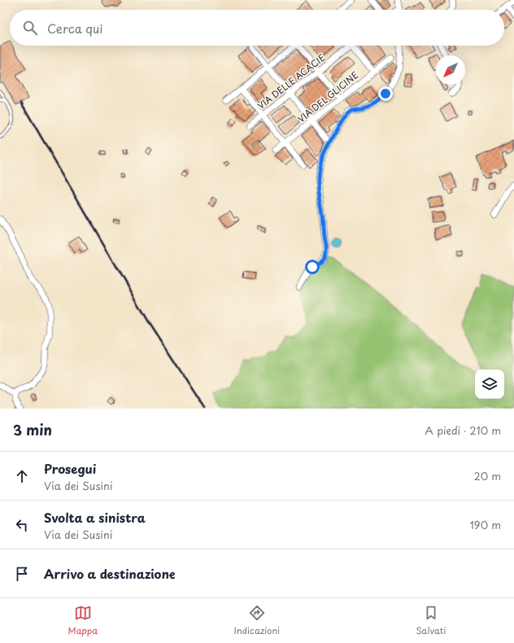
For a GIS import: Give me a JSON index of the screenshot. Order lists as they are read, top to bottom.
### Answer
{
  "streets": {
    "street": ["VIA DELLE ACACIE", "VIA DEL GLICINE"]
  },
  "north": "bottom left",
  "page": {
    "search": "Cerca qui",
    "heading": ["3 min", "A piedi · 210 m"],
    "list": [
      ["Prosegui", "Via dei Susini", "20 m"],
      ["Svolta a sinistra", "Via dei Susini", "190 m"],
      "Arrivo a destinazione"
    ],
    "nav": ["Mappa", "Indicazioni", "Salvati"]
  }
}
